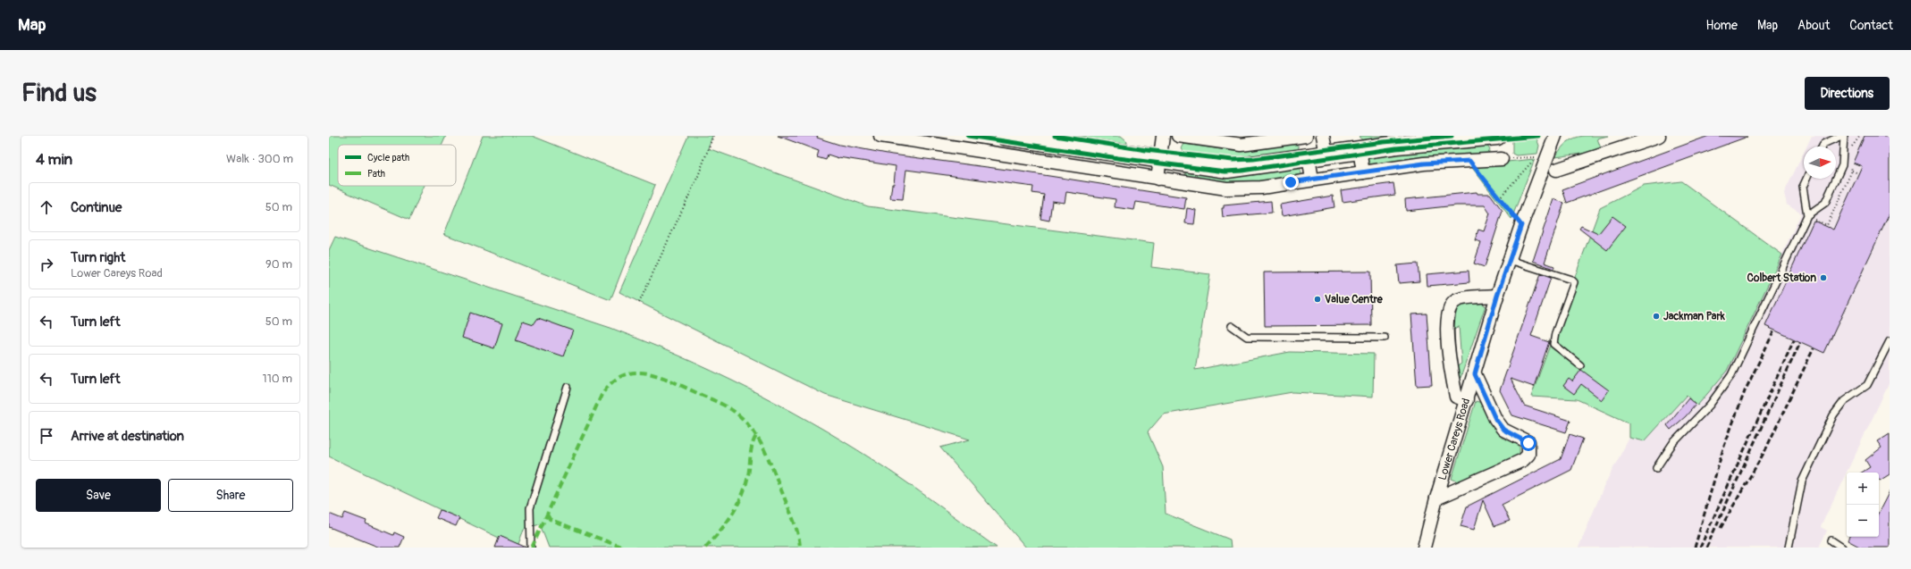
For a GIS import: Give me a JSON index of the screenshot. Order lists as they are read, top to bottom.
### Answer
{
  "streets": {
    "street": ["Lower Careys Road"]
  },
  "places": ["Colbert Station", "Value Centre", "Jackman Park"],
  "legend": ["Cycle path", "Path"],
  "north": "right",
  "page": {
    "header": "Map",
    "nav": [
      "Home",
      "Map",
      "About",
      "Contact"
    ],
    "buttons": [
      "Directions",
      ["Save", "Share"]
    ],
    "title": "Find us",
    "heading": ["4 min", "Walk · 300 m"],
    "list": [
      ["Continue", "50 m"],
      ["Turn right", "Lower Careys Road", "90 m"],
      ["Turn left", "50 m"],
      ["Turn left", "110 m"],
      "Arrive at destination"
    ],
    "map_buttons": ["+", "−"]
  }
}
